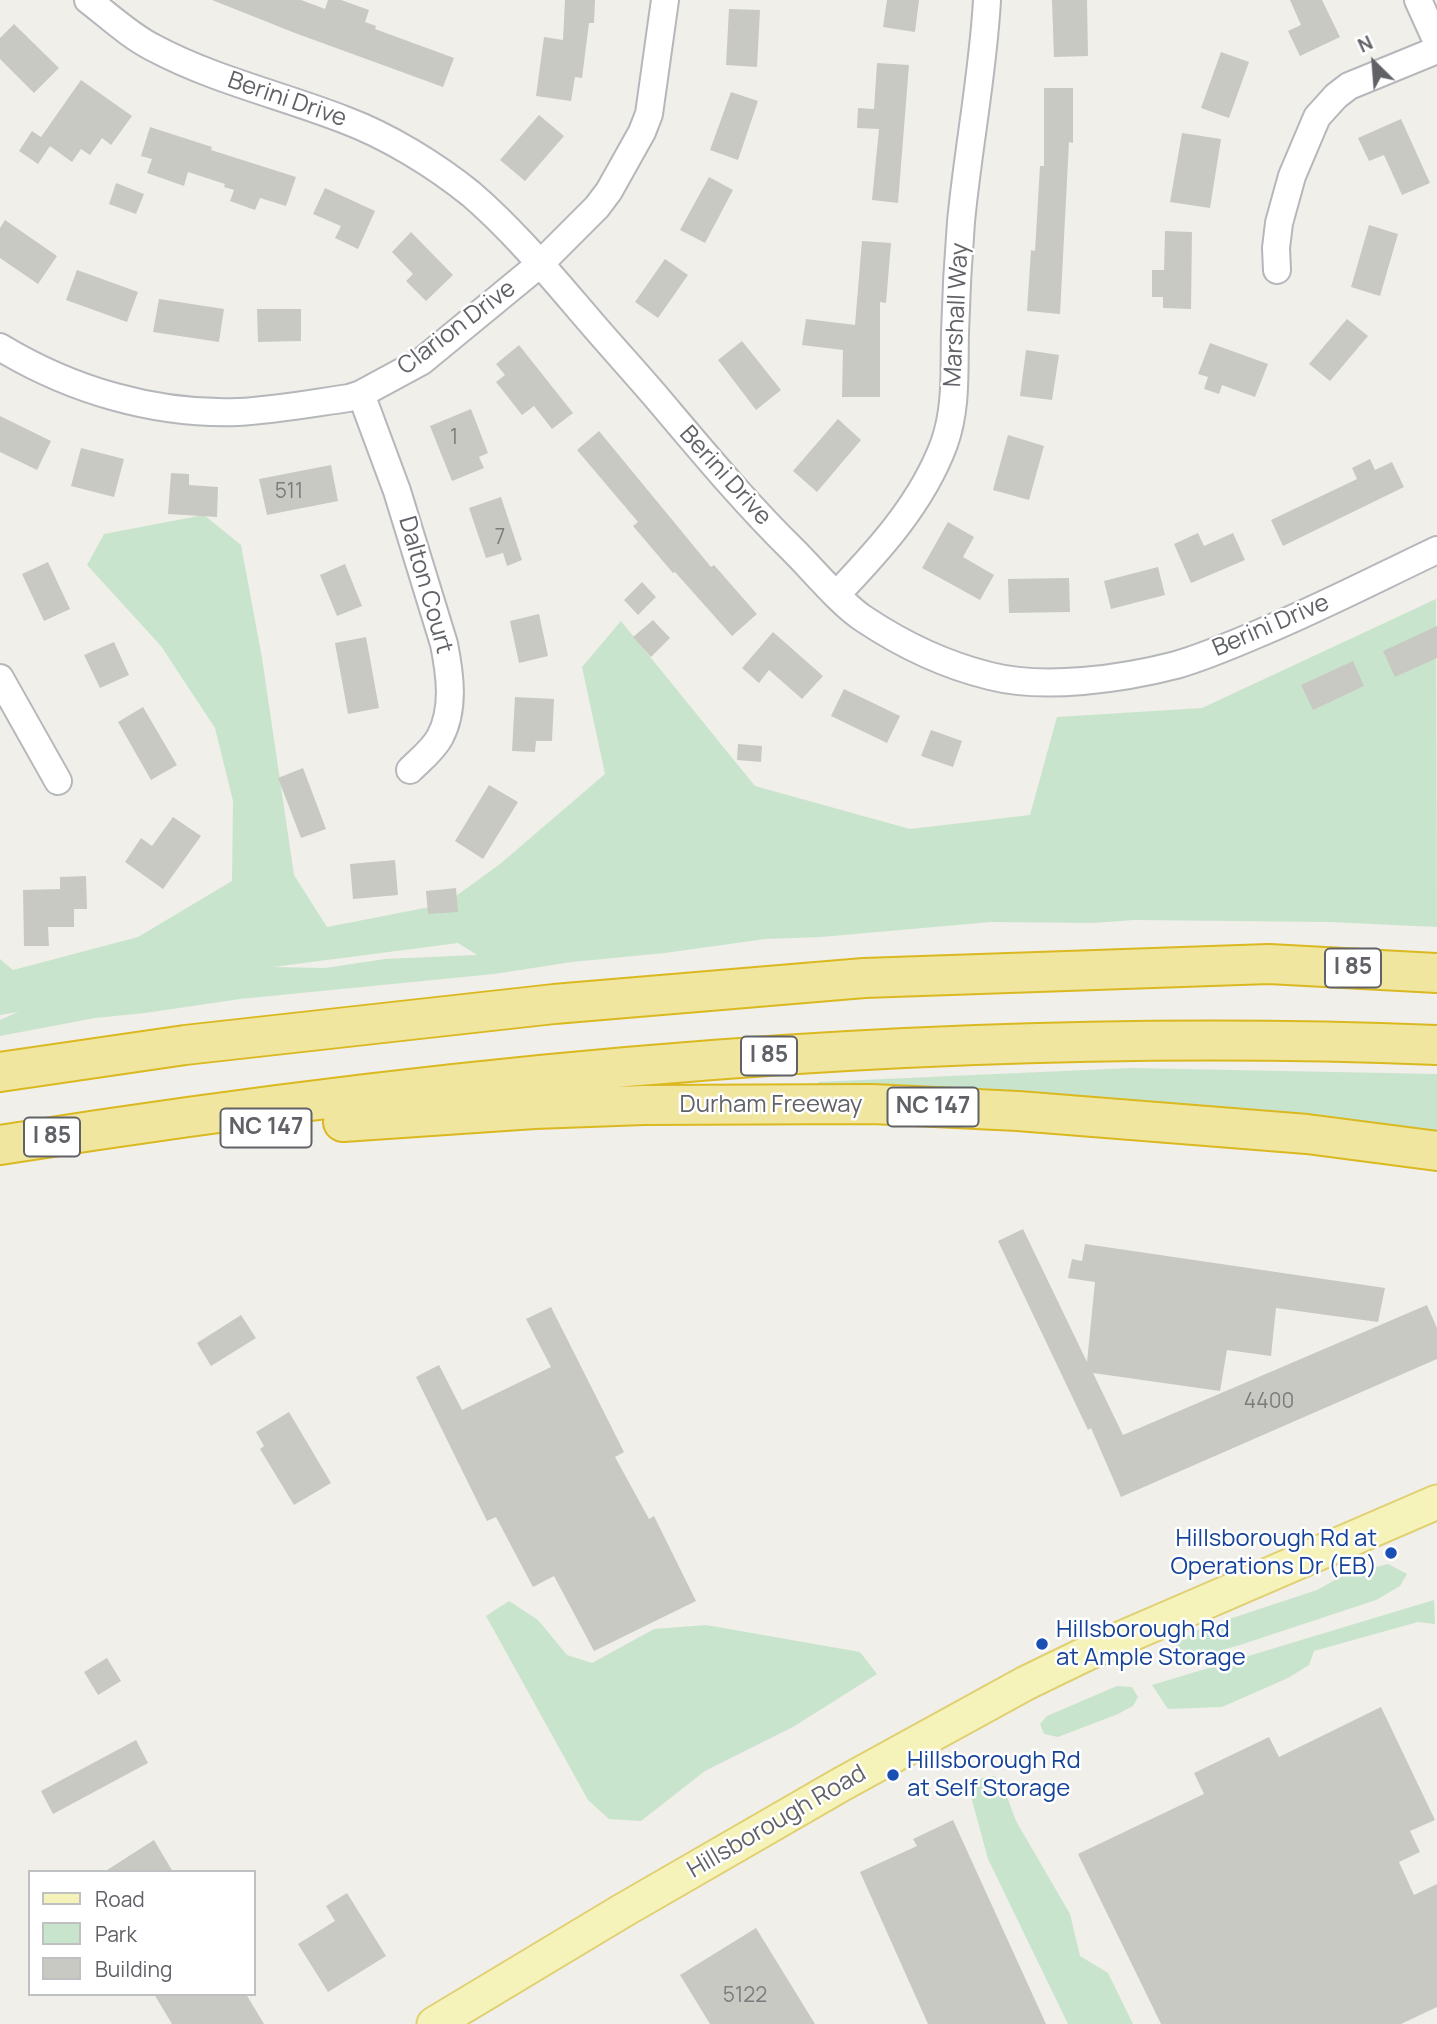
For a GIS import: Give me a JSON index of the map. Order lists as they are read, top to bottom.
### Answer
{
  "streets": {
    "highway": ["I 85", "Durham Freeway", "NC 147"],
    "main road": ["Hillsborough Road"],
    "street": [
      "Berini Drive",
      "Marshall Way",
      "Clarion Drive",
      "Dalton Court"
    ]
  },
  "crossings": [
    ["Berini Drive", "Marshall Way"],
    ["Berini Drive", "Clarion Drive"],
    ["Clarion Drive", "Dalton Court"],
    ["I 85", "Durham Freeway"]
  ],
  "places": ["Hillsborough Rd at Operations Dr (EB)", "Hillsborough Rd at Ample Storage", "Hillsborough Rd at Self Storage"],
  "house_numbers": [
    "1",
    "511",
    "7",
    "4400",
    "5122"
  ],
  "legend": ["Road", "Park", "Building"],
  "north": "top left"
}
